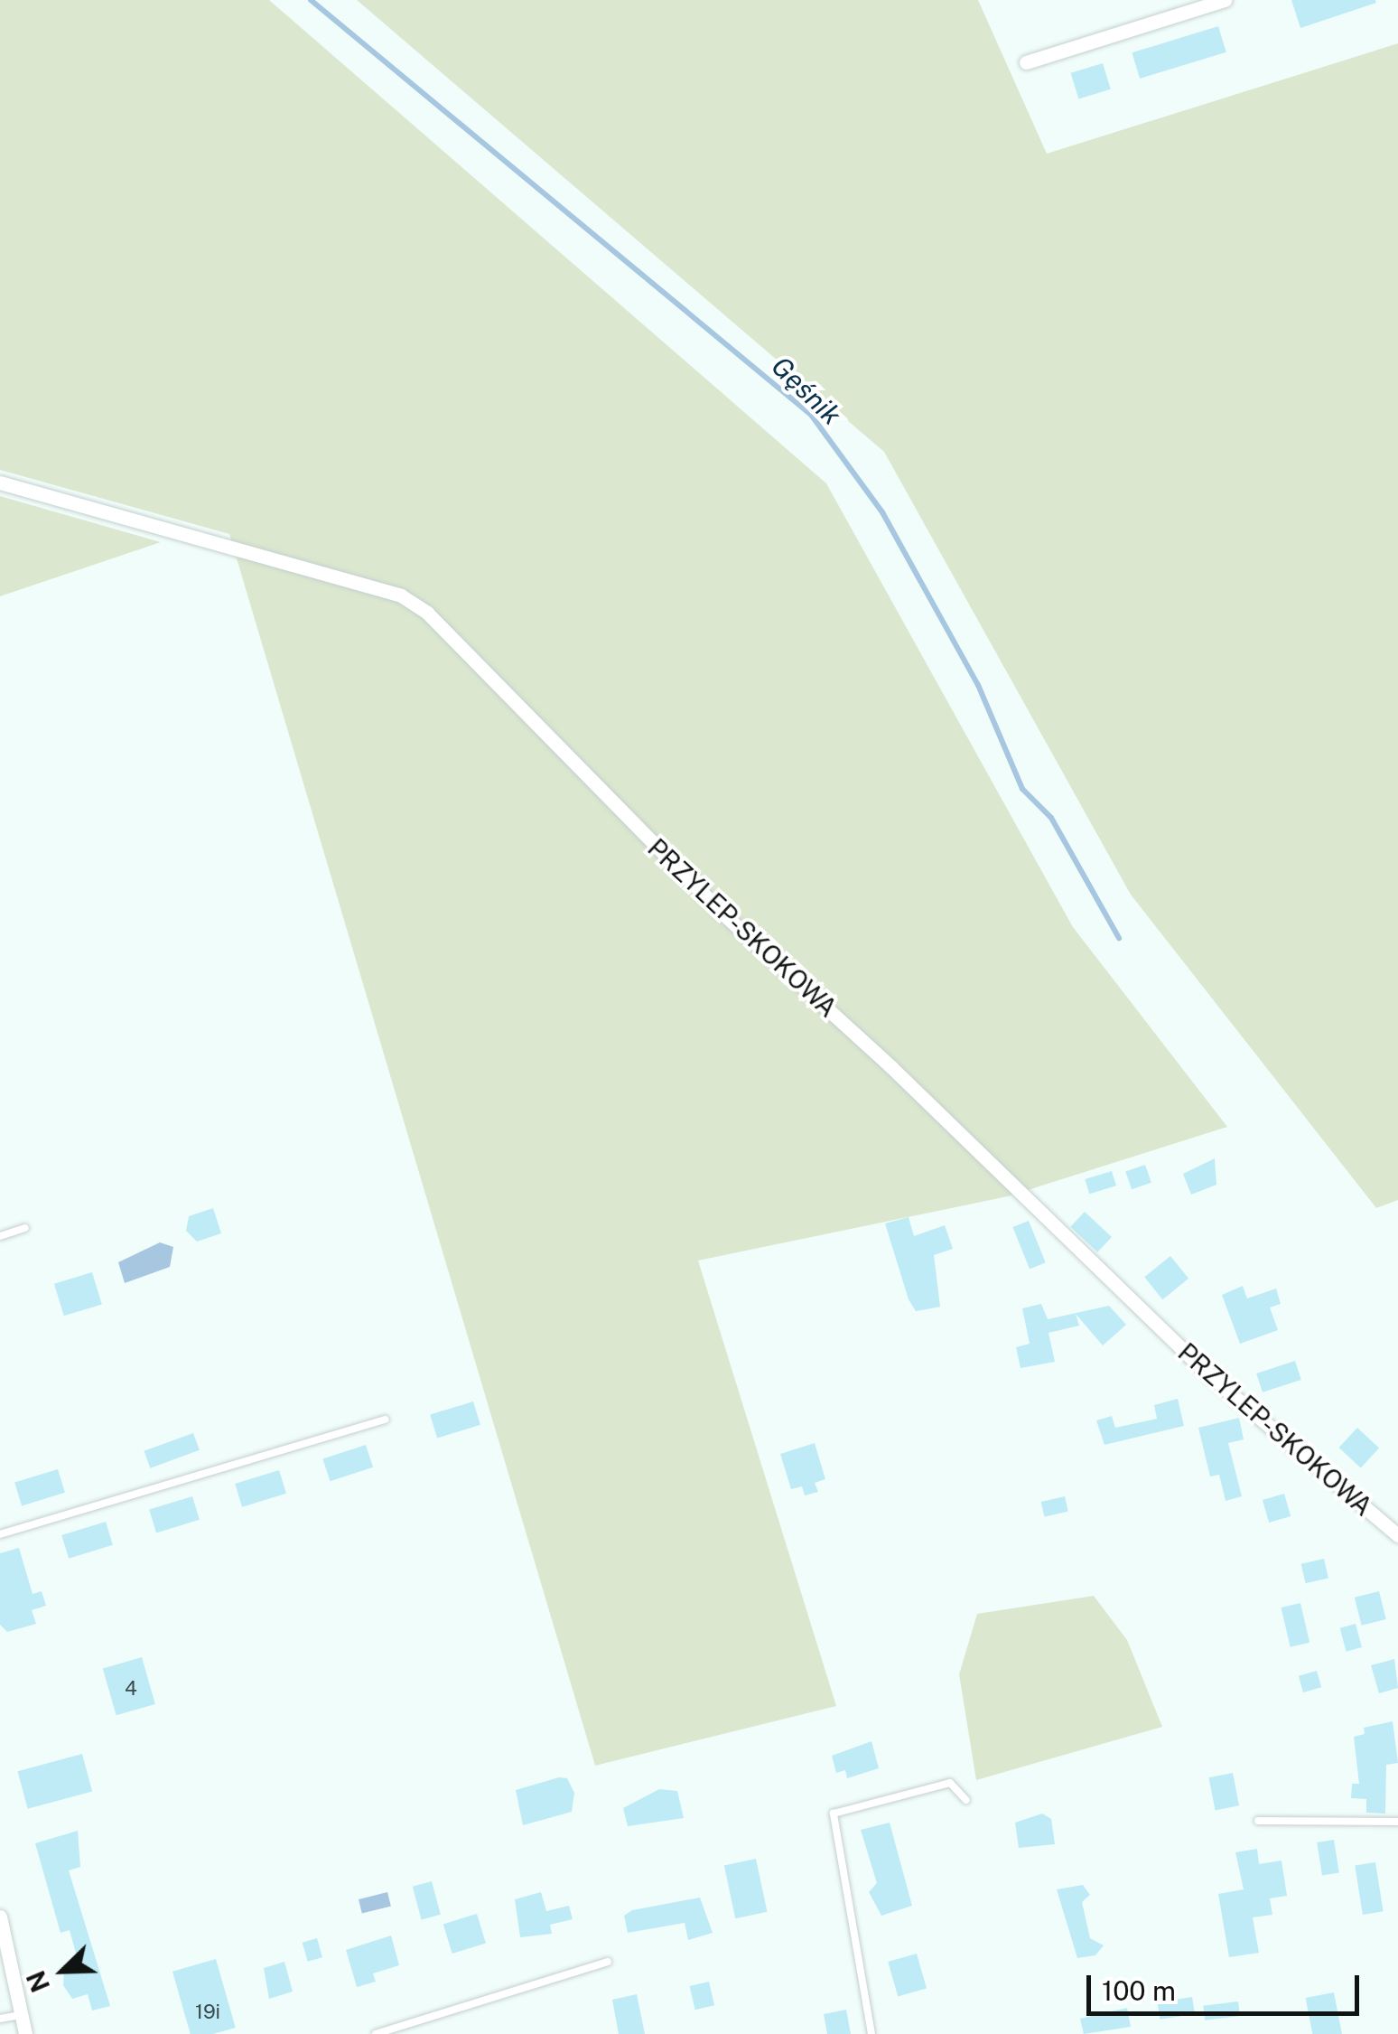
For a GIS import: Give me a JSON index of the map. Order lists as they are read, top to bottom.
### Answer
{
  "streets": {
    "street": ["PRZYLEP-SKOKOWA"]
  },
  "water": ["Gęśnik"],
  "house_numbers": ["4", "19i"],
  "scale_bar": "100 m",
  "north": "bottom left"
}
